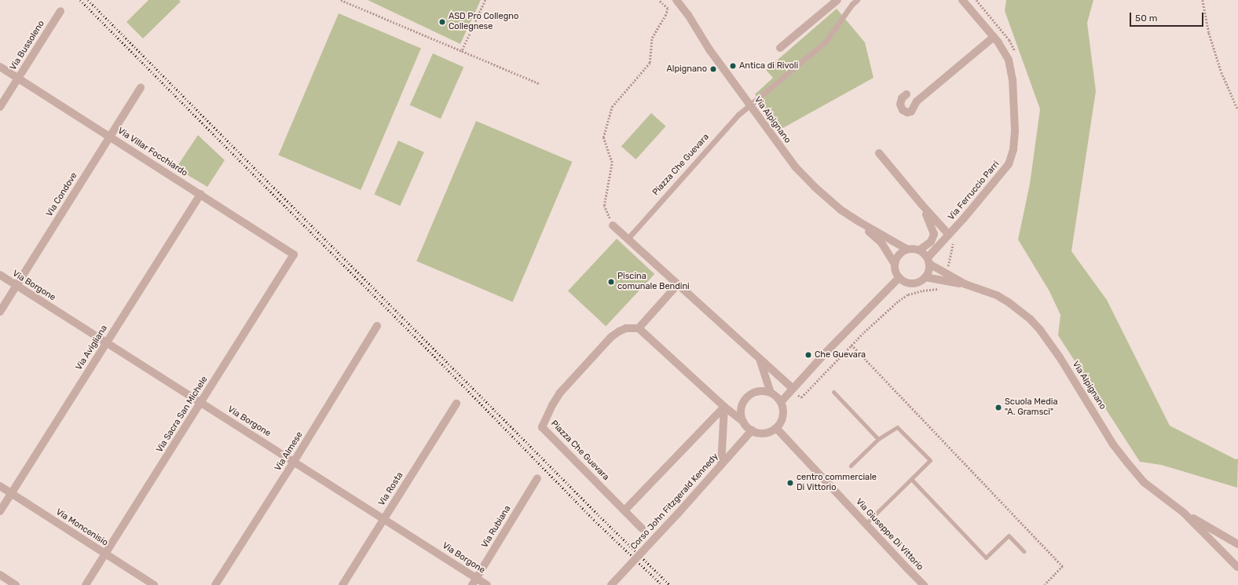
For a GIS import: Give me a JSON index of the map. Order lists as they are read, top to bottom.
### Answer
{
  "streets": {
    "street": [
      "Via Bussoleno",
      "Via Alpignano",
      "Via Villar Focchiardo",
      "Piazza Che Guevara",
      "Via Ferruccio Parri",
      "Via Condove",
      "Via Borgone",
      "Via Avigliana",
      "Via Sacra San Michele",
      "Via Almese",
      "Via Rosta",
      "Corso John Fitzgerald Kennedy",
      "Via Rubiana",
      "Via Moncenisio",
      "Via Giuseppe Di Vittorio"
    ]
  },
  "crossings": [
    ["Via Bussoleno", "Via Villar Focchiardo"],
    ["Via Alpignano", "Piazza Che Guevara"],
    ["Via Alpignano", "Via Ferruccio Parri"],
    ["Via Villar Focchiardo", "Via Condove"],
    ["Via Villar Focchiardo", "Via Avigliana"],
    ["Via Villar Focchiardo", "Via Sacra San Michele"],
    ["Via Condove", "Via Borgone"],
    ["Via Borgone", "Via Avigliana"],
    ["Via Borgone", "Via Sacra San Michele"],
    ["Via Borgone", "Via Almese"],
    ["Via Borgone", "Via Rosta"],
    ["Via Borgone", "Via Rubiana"],
    ["Via Avigliana", "Via Moncenisio"],
    ["Via Sacra San Michele", "Via Moncenisio"],
    ["Corso John Fitzgerald Kennedy", "Via Giuseppe Di Vittorio"]
  ],
  "places": [
    "ASD Pro Collegno Collegnese",
    "Antica di Rivoli",
    "Alpignano",
    "Piscina comunale Bendini",
    "Che Guevara",
    "Scuola Media \"A. Gramsci\"",
    "centro commerciale Di Vittorio"
  ],
  "scale_bar": "50 m"
}
